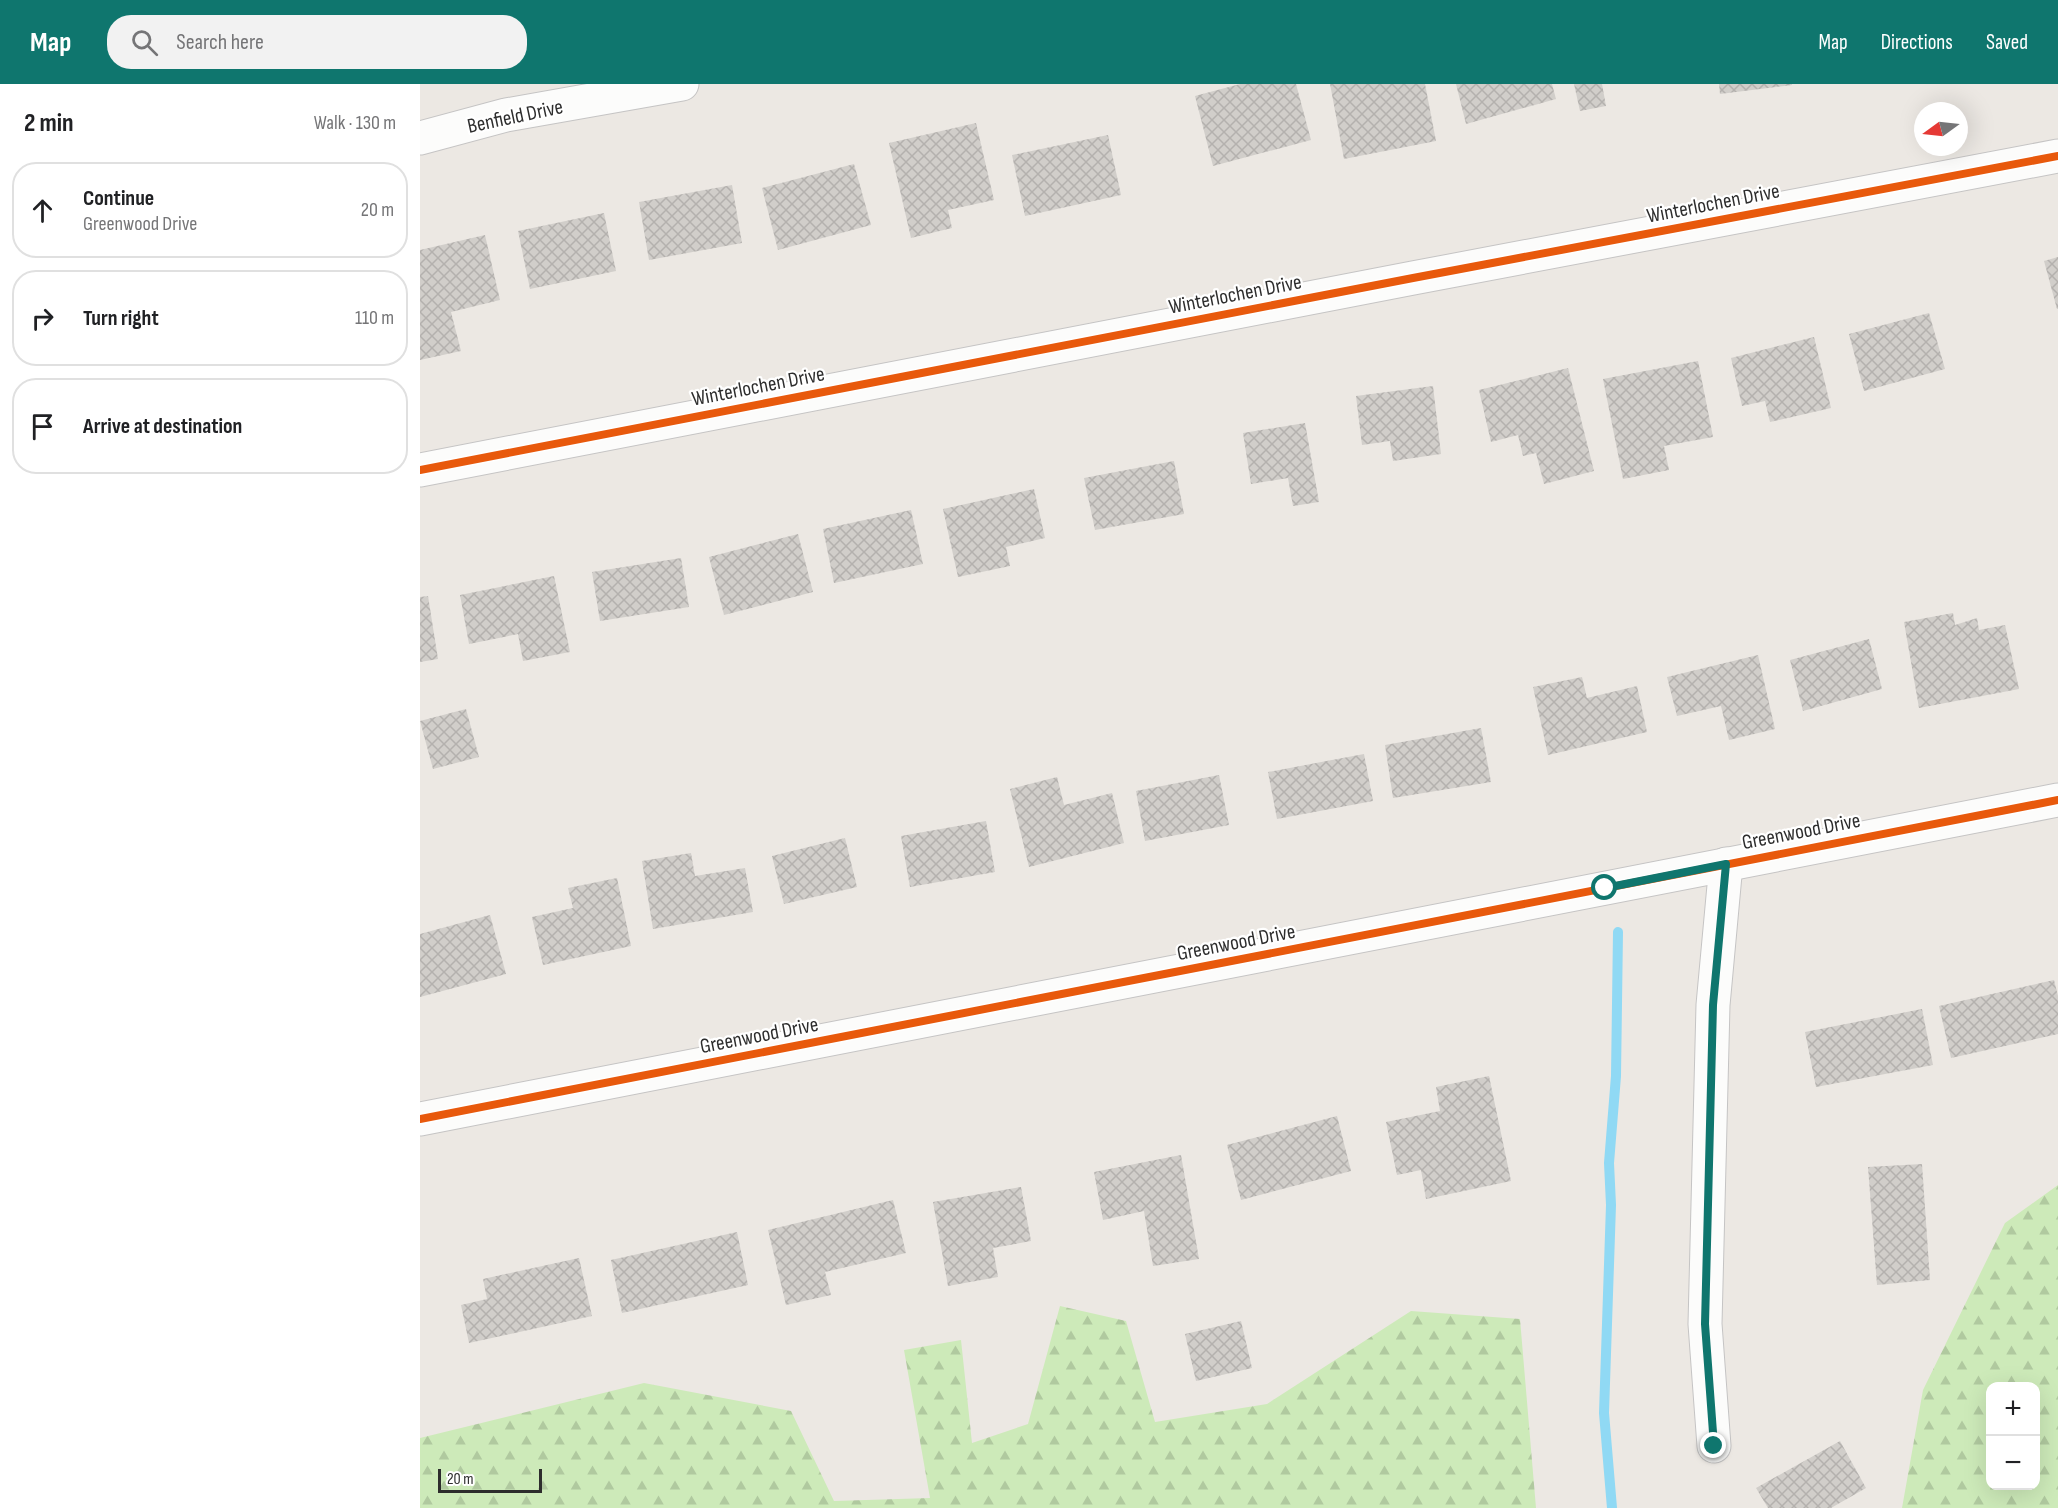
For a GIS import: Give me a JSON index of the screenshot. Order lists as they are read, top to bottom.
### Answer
{
  "streets": {
    "street": ["Benfield Drive", "Winterlochen Drive", "Greenwood Drive"]
  },
  "scale_bar": "20 m",
  "north": "left",
  "page": {
    "header": "Map",
    "search": "Search here",
    "nav": ["Map", "Directions", "Saved"],
    "heading": ["2 min", "Walk · 130 m"],
    "list": [
      ["Continue", "Greenwood Drive", "20 m"],
      ["Turn right", "110 m"],
      "Arrive at destination"
    ],
    "map_buttons": ["+", "−"],
    "scale": "20 m"
  }
}
